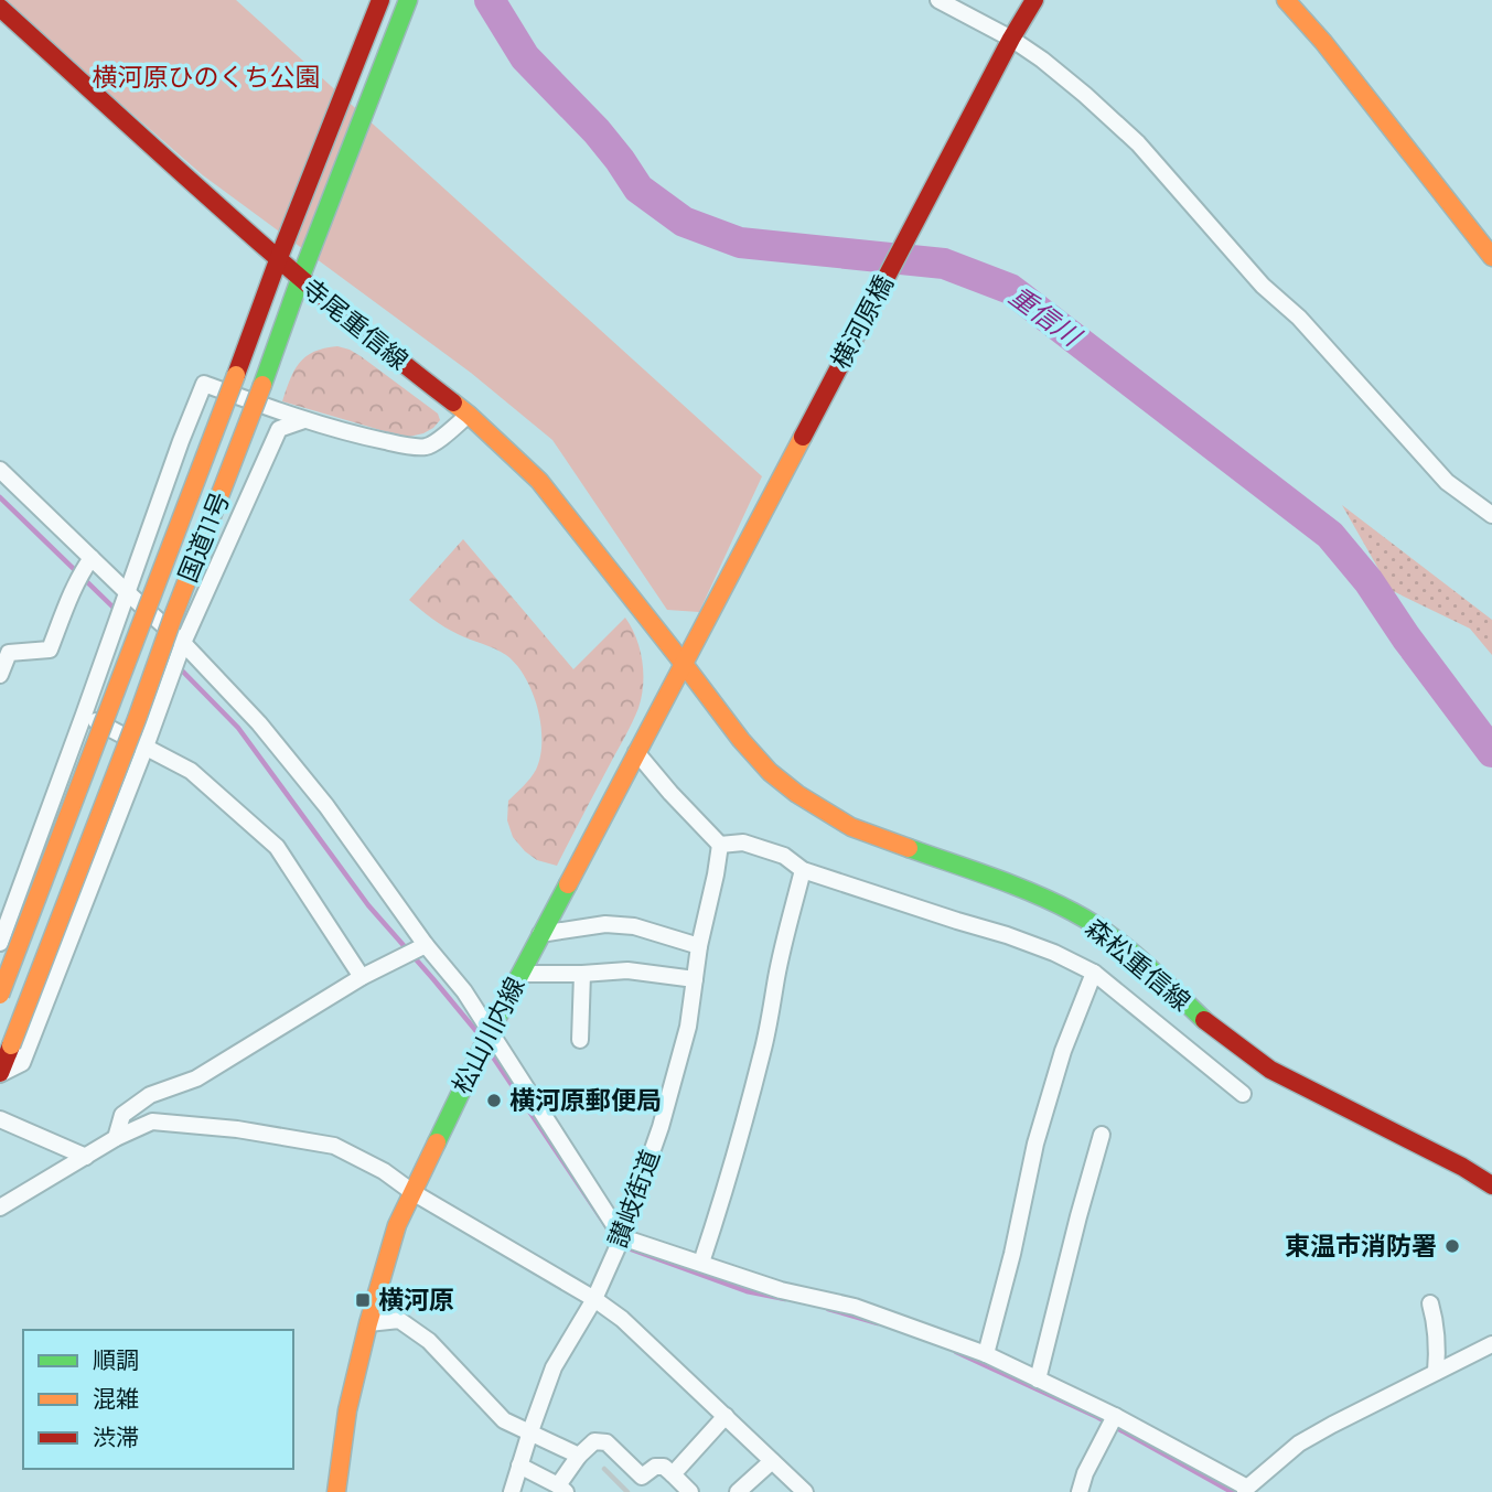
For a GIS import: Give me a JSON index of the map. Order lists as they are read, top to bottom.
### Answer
{
  "streets": {
    "main road": [
      "横河原橋",
      "寺尾重信線",
      "国道11号",
      "森松重信線",
      "松山川内線"
    ],
    "street": ["讃岐街道"]
  },
  "crossings": [
    ["横河原橋", "松山川内線"],
    ["寺尾重信線", "国道11号"],
    ["寺尾重信線", "森松重信線"],
    ["寺尾重信線", "松山川内線"],
    ["森松重信線", "松山川内線"]
  ],
  "water": ["重信川"],
  "parks": ["横河原ひのくち公園"],
  "places": {
    "other": ["横河原郵便局", "東温市消防署"],
    "transit": ["横河原"]
  },
  "legend": ["順調", "混雑", "渋滞"]
}
